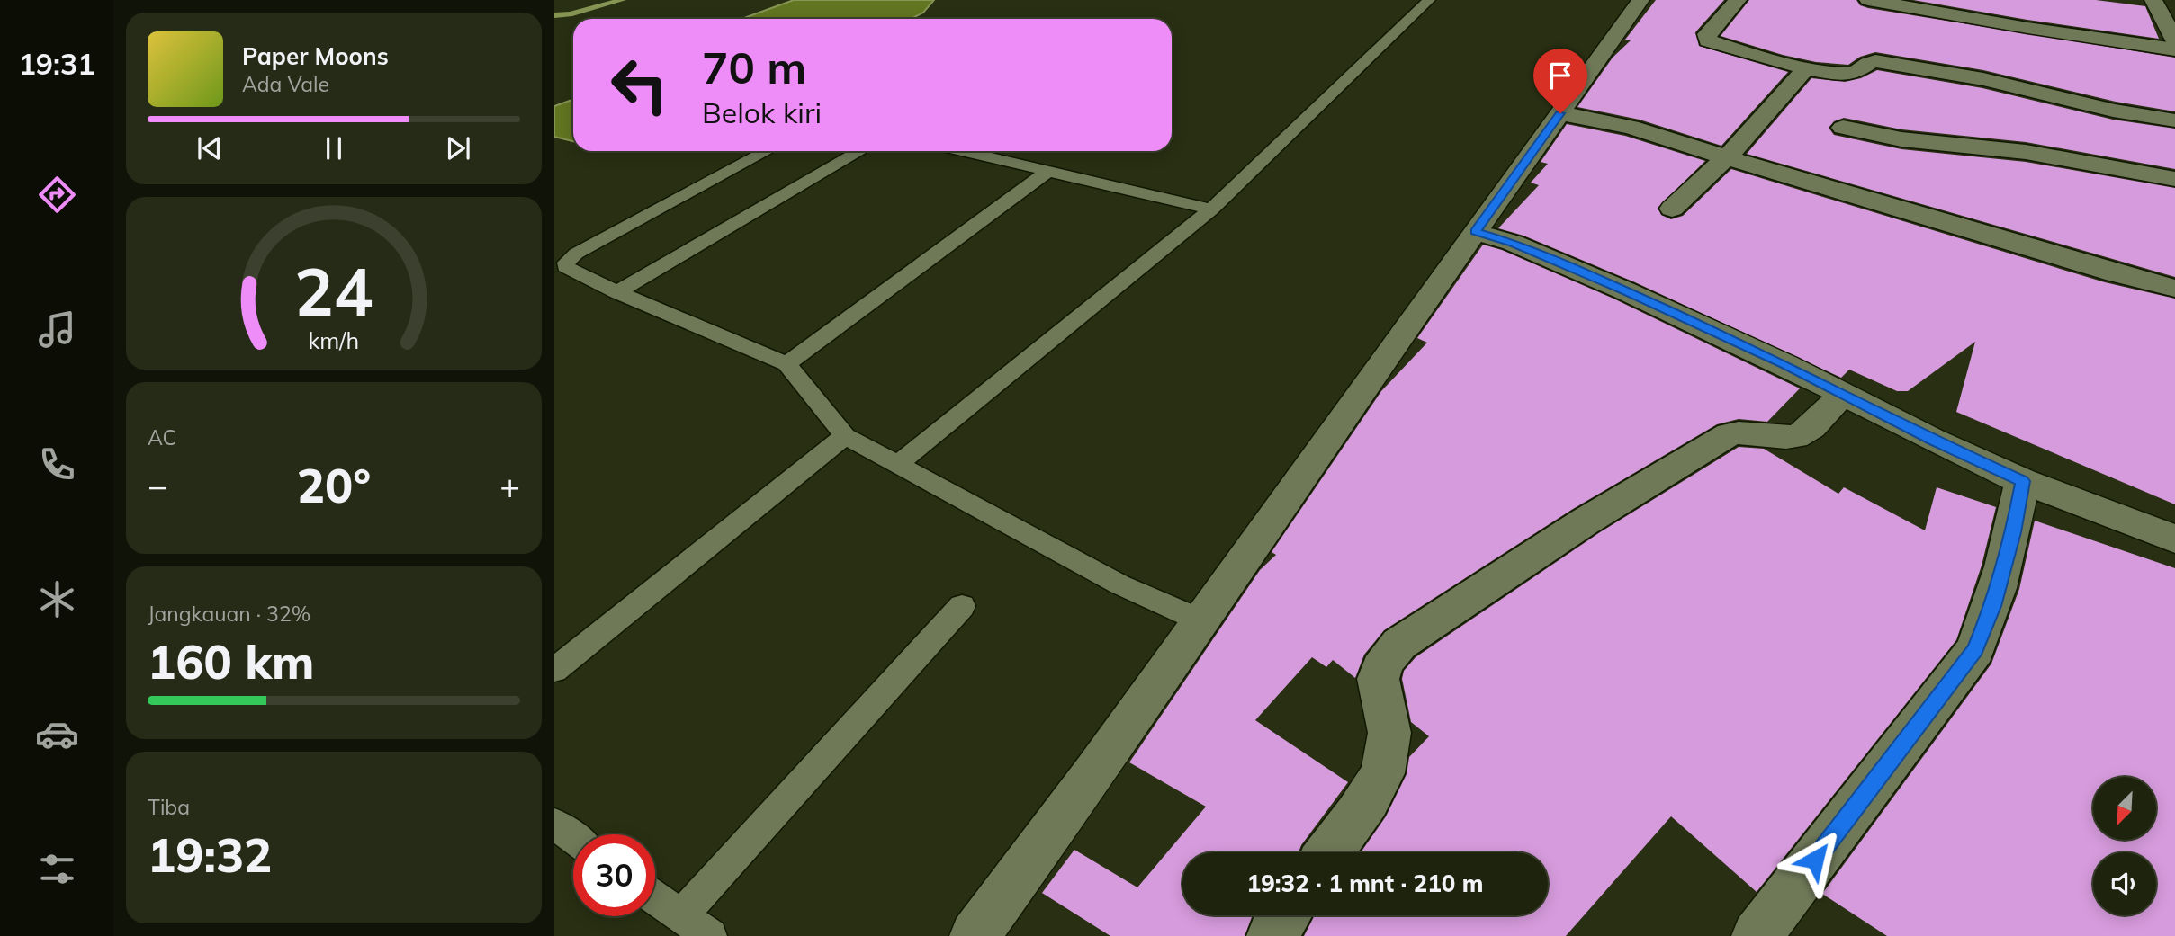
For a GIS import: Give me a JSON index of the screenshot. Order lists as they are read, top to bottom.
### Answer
{
  "north": "bottom left",
  "page": {
    "tabs": "19:31",
    "turn": ["70 m", "Belok kiri"],
    "song": ["Paper Moons", "Ada Vale"],
    "tile": [
      "AC",
      ["Jangkauan · 32%", "160 km"],
      ["Tiba", "19:32"]
    ],
    "heat": ["−", "20°", "+"],
    "limit": "30",
    "trip": "19:32 · 1 mnt · 210 m",
    "gauge": ["24", "km/h"]
  }
}
